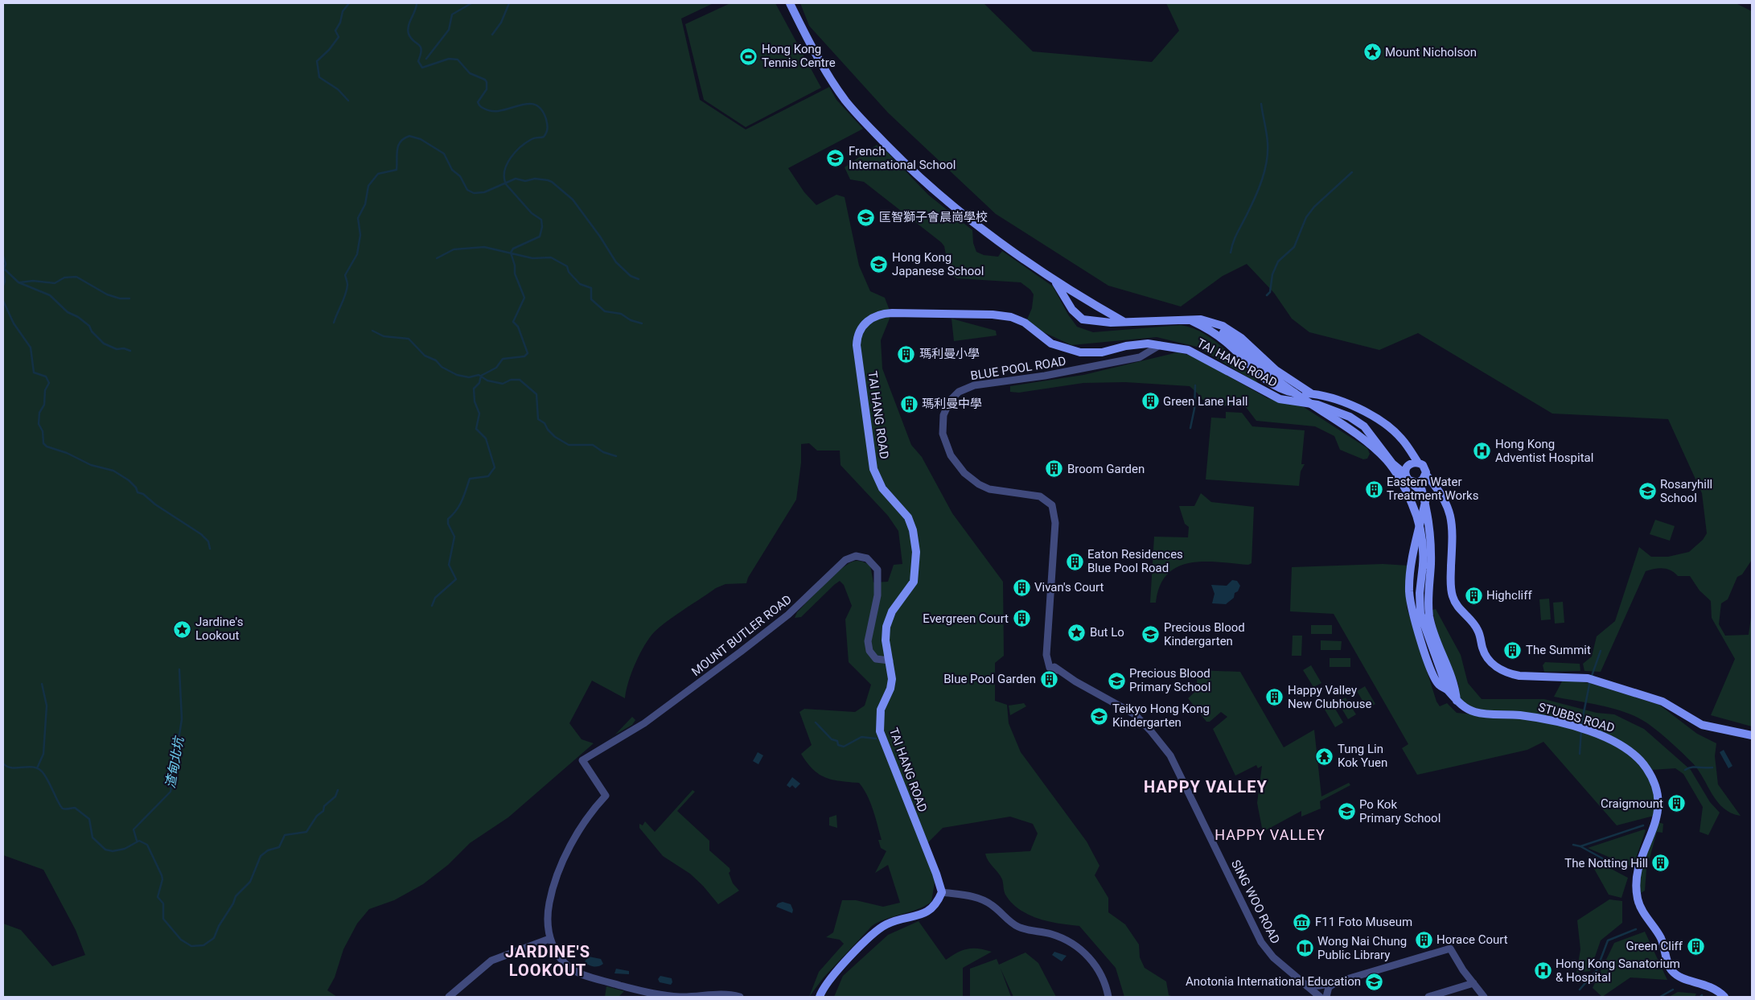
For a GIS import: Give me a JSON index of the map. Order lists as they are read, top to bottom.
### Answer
{
  "streets": {
    "main road": ["TAI HANG ROAD", "STUBBS ROAD"],
    "street": ["BLUE POOL ROAD", "MOUNT BUTLER ROAD", "SING WOO ROAD"]
  },
  "crossings": [
    ["TAI HANG ROAD", "BLUE POOL ROAD"],
    ["TAI HANG ROAD", "MOUNT BUTLER ROAD"],
    ["BLUE POOL ROAD", "SING WOO ROAD"]
  ],
  "districts": ["HAPPY VALLEY", "HAPPY VALLEY", "JARDINE'S LOOKOUT"],
  "water": ["渣甸北坑"],
  "places": {
    "place": ["Mount Nicholson", "Jardine's Lookout", "But Lo"],
    "sports": ["Hong Kong Tennis Centre"],
    "school or university": [
      "French International School",
      "匡智獅子會晨崗學校",
      "Hong Kong Japanese School",
      "Rosaryhill School",
      "Precious Blood Kindergarten",
      "Precious Blood Primary School",
      "Teikyo Hong Kong Kindergarten",
      "Po Kok Primary School",
      "Anotonia International Education"
    ],
    "building": [
      "瑪利曼小學",
      "Green Lane Hall",
      "瑪利曼中學",
      "Broom Garden",
      "Eastern Water Treatment Works",
      "Eaton Residences Blue Pool Road",
      "Vivan's Court",
      "Highcliff",
      "Evergreen Court",
      "The Summit",
      "Blue Pool Garden",
      "Happy Valley New Clubhouse",
      "Craigmount",
      "The Notting Hill",
      "Horace Court",
      "Green Cliff"
    ],
    "hospital": ["Hong Kong Adventist Hospital", "Hong Kong Sanatorium & Hospital"],
    "temple": ["Tung Lin Kok Yuen"],
    "museum": ["F11 Foto Museum"],
    "library": ["Wong Nai Chung Public Library"]
  }
}
